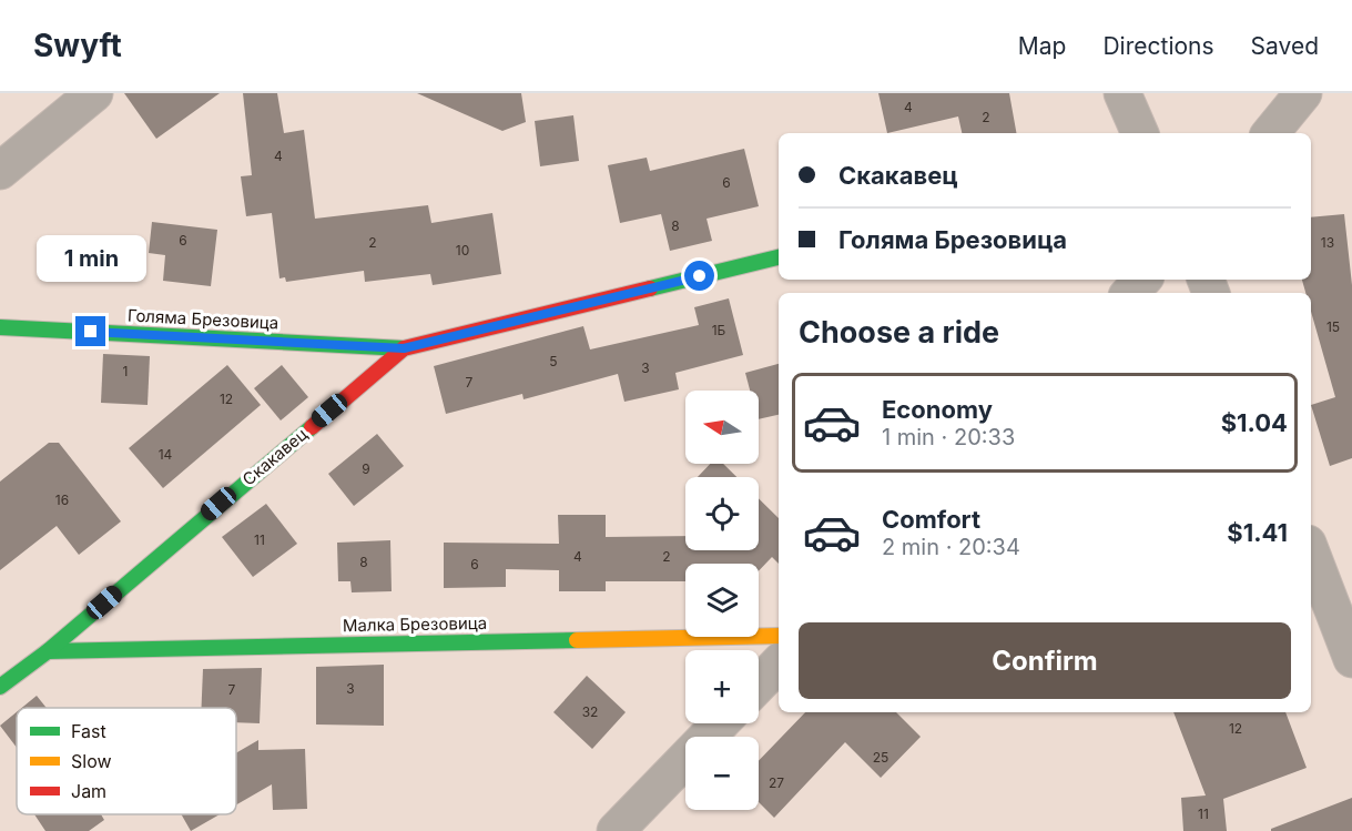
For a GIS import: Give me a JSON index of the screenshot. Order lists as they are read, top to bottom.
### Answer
{
  "streets": {
    "street": ["Голяма Брезовица", "Скакавец", "Малка Брезовица"]
  },
  "crossings": [
    ["Голяма Брезовица", "Скакавец"],
    ["Скакавец", "Малка Брезовица"]
  ],
  "house_numbers": [
    "4",
    "2",
    "4",
    "6",
    "8",
    "6",
    "2",
    "13",
    "10",
    "15",
    "1Б",
    "5",
    "3",
    "1",
    "7",
    "12",
    "14",
    "9",
    "16",
    "11",
    "4",
    "2",
    "8",
    "6",
    "3",
    "7",
    "32",
    "12",
    "25",
    "27",
    "11"
  ],
  "legend": ["Fast", "Slow", "Jam"],
  "north": "left",
  "page": {
    "header": "Swyft",
    "nav": ["Map", "Directions", "Saved"],
    "banner": ["Скакавец", "Голяма Брезовица"],
    "bubble": "1 min",
    "heading": "Choose a ride",
    "list": [
      {
        "name": "Economy",
        "note": "1 min · 20:33",
        "value": "$1.04"
      },
      {
        "name": "Comfort",
        "note": "2 min · 20:34",
        "value": "$1.41"
      }
    ],
    "map_buttons": ["+", "−"],
    "buttons": "Confirm"
  }
}
